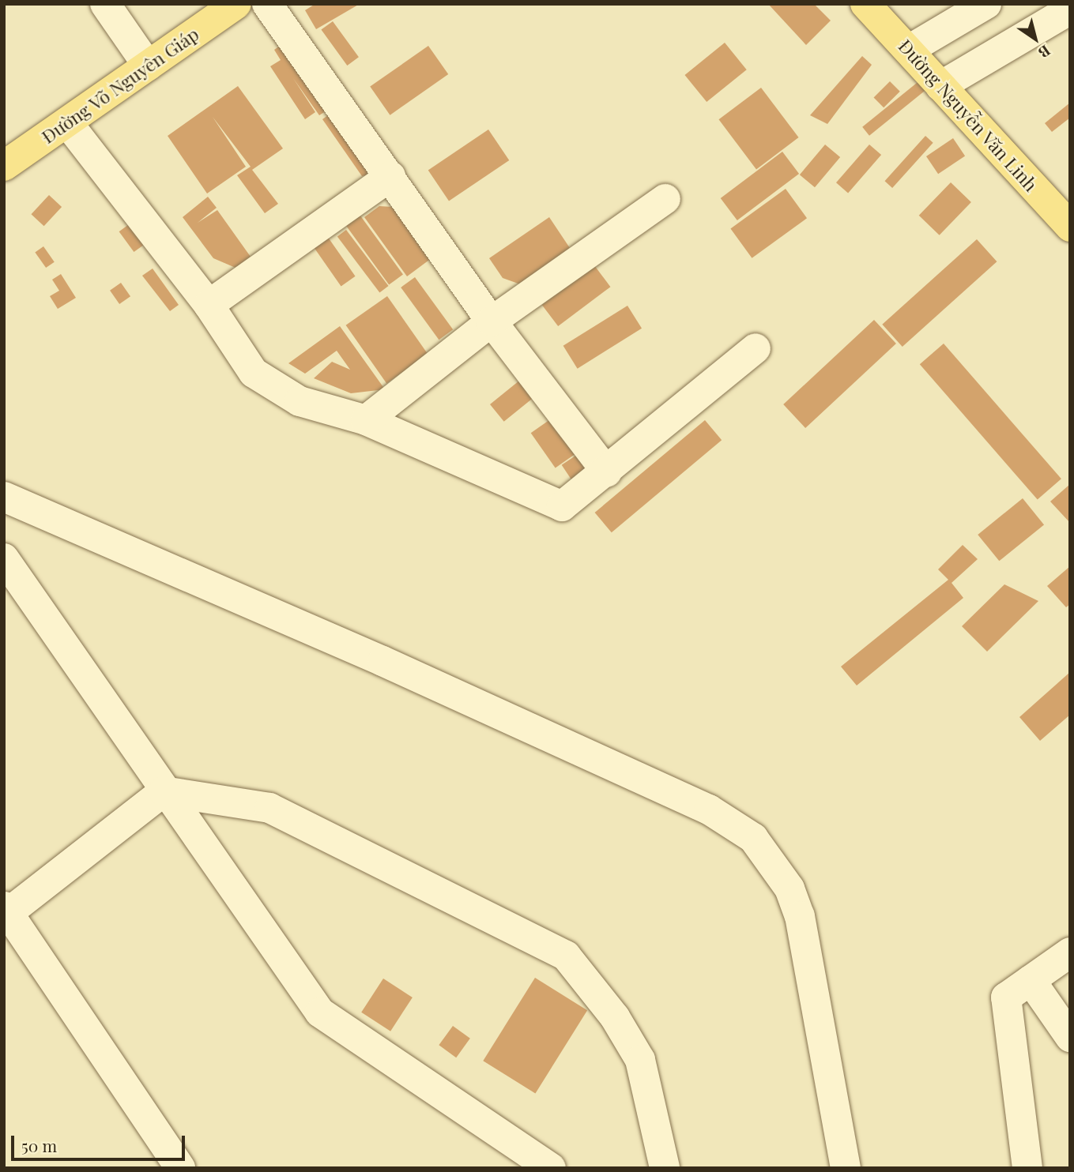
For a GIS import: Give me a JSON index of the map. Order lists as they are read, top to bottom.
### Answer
{
  "streets": {
    "main road": ["Đường Võ Nguyên Giáp", "Đường Nguyễn Văn Linh"]
  },
  "scale_bar": "50 m",
  "north": "bottom right"
}
